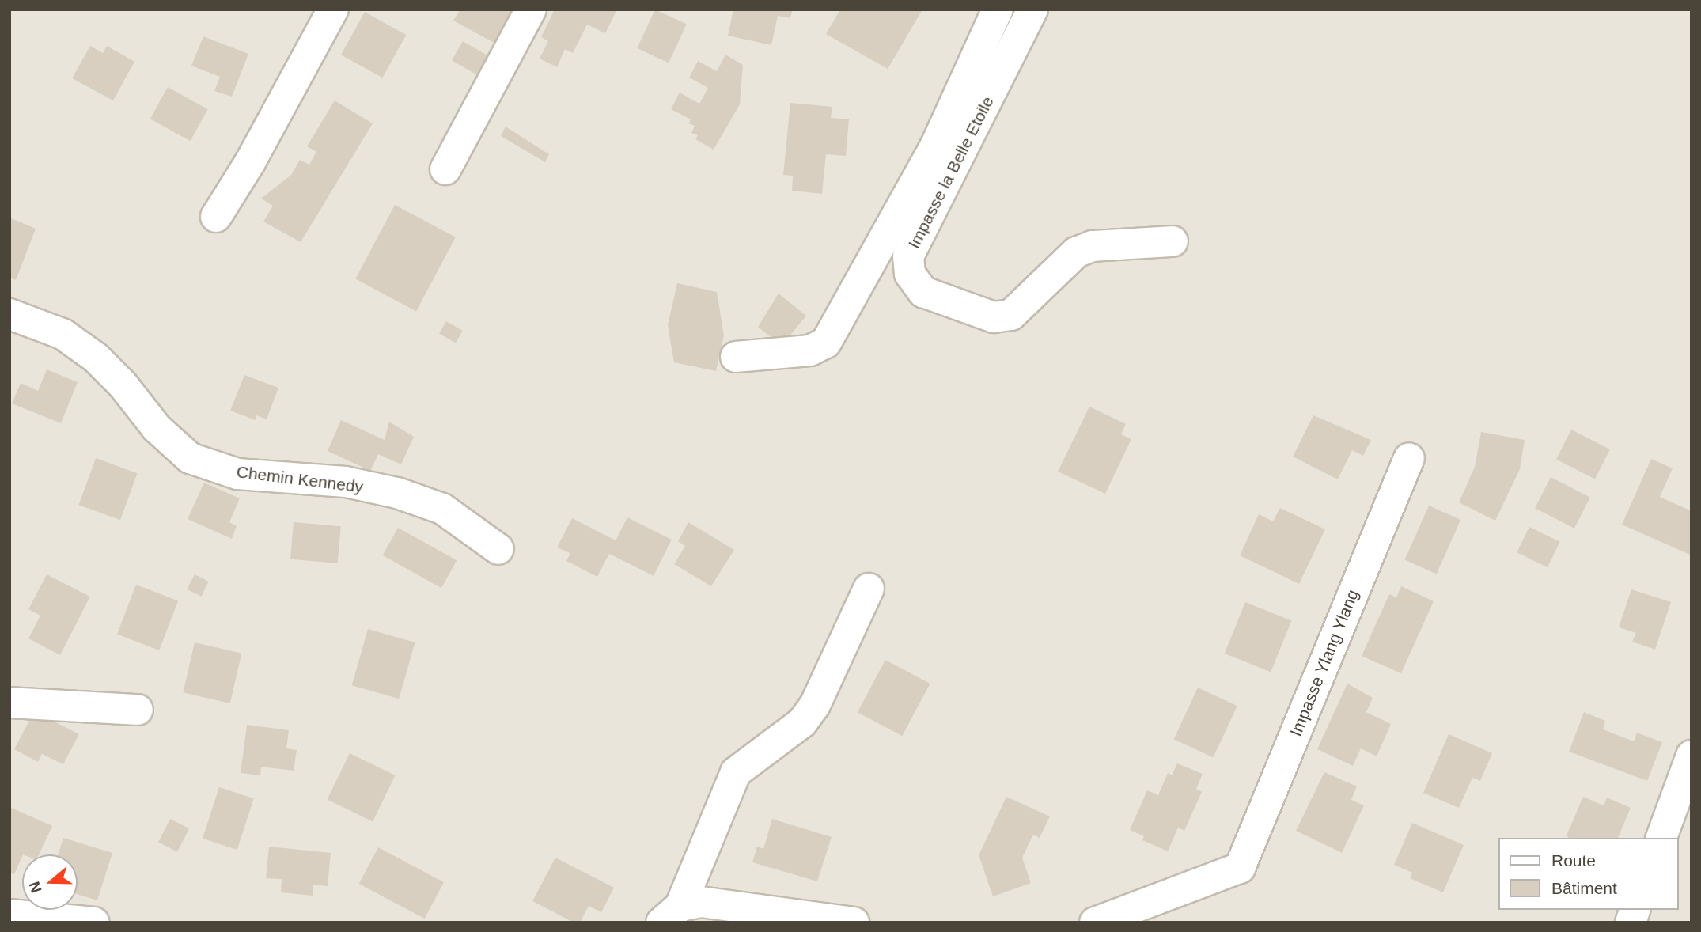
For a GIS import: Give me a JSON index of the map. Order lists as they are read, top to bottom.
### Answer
{
  "streets": {
    "street": ["Impasse la Belle Etoile", "Chemin Kennedy", "Impasse Ylang Ylang"]
  },
  "legend": ["Route", "Bâtiment"],
  "north": "left"
}
